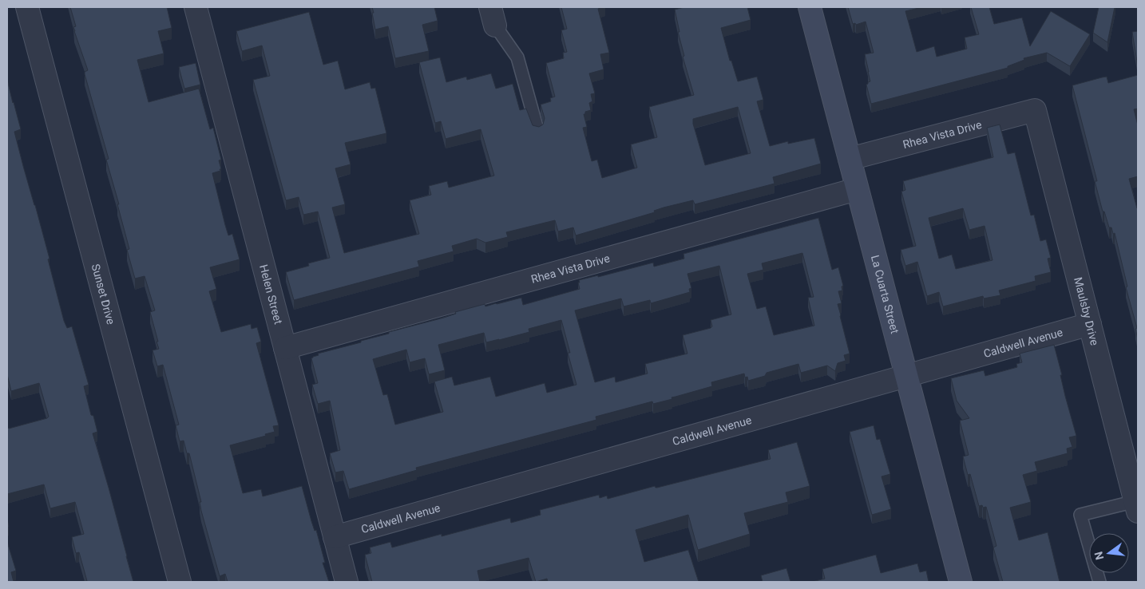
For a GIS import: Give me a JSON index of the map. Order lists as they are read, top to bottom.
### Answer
{
  "streets": {
    "street": [
      "Rhea Vista Drive",
      "Sunset Drive",
      "Helen Street",
      "La Cuarta Street",
      "Maulsby Drive",
      "Caldwell Avenue"
    ]
  },
  "crossings": [
    ["Rhea Vista Drive", "Helen Street"],
    ["Rhea Vista Drive", "La Cuarta Street"],
    ["Rhea Vista Drive", "Maulsby Drive"],
    ["Helen Street", "Caldwell Avenue"],
    ["La Cuarta Street", "Caldwell Avenue"],
    ["Maulsby Drive", "Caldwell Avenue"]
  ],
  "north": "left"
}
